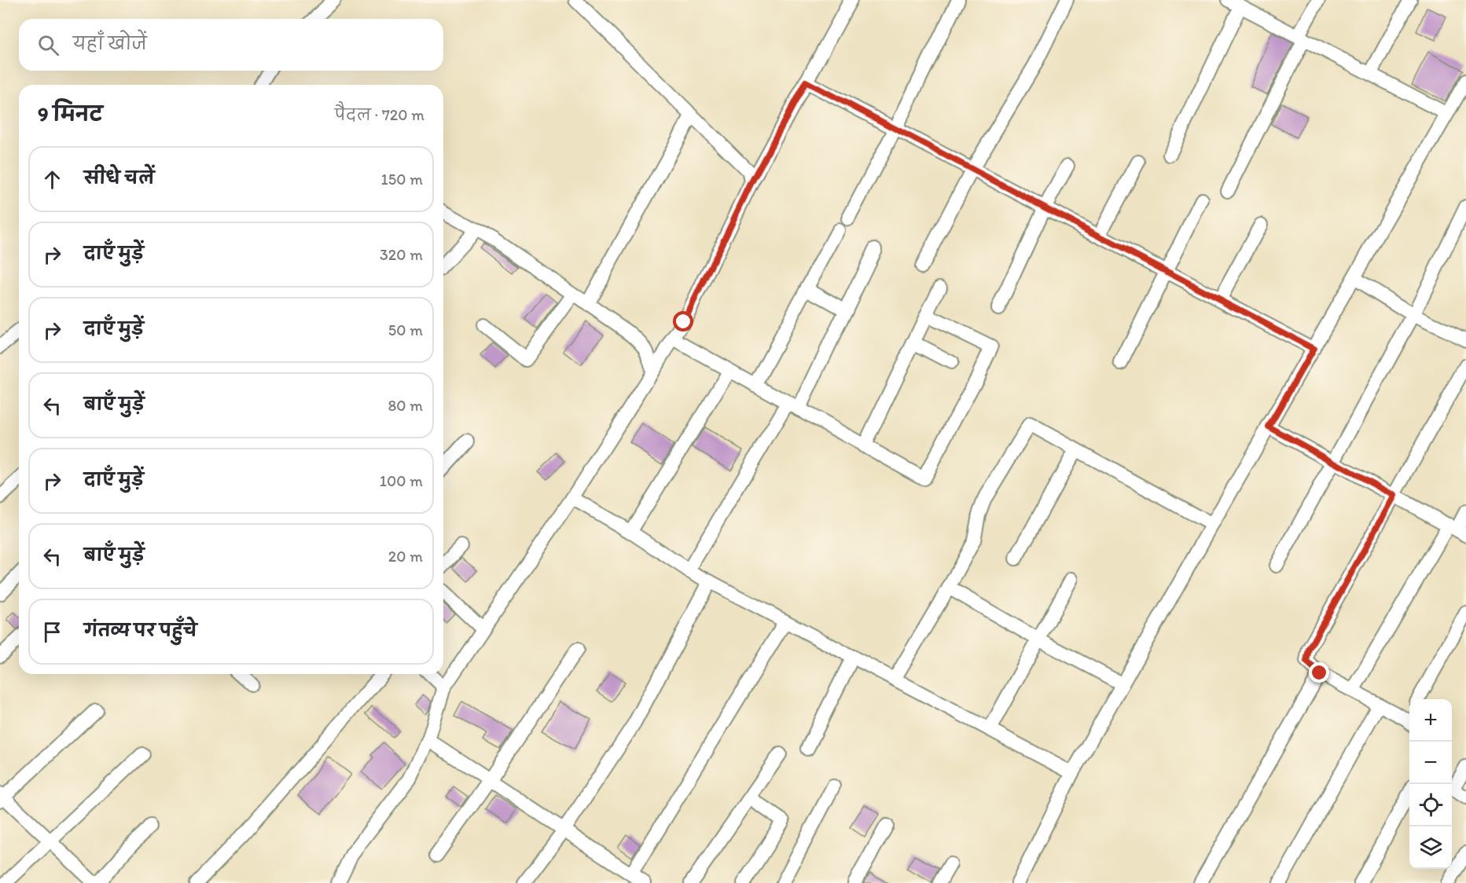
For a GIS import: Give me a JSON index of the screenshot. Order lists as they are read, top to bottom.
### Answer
{
  "page": {
    "search": "यहाँ खोजें",
    "heading": ["9 मिनट", "पैदल · 720 m"],
    "list": [
      ["सीधे चलें", "150 m"],
      ["दाएँ मुड़ें", "320 m"],
      ["दाएँ मुड़ें", "50 m"],
      ["बाएँ मुड़ें", "80 m"],
      ["दाएँ मुड़ें", "100 m"],
      ["बाएँ मुड़ें", "20 m"],
      "गंतव्य पर पहुँचे"
    ],
    "map_buttons": ["+", "−"]
  }
}
